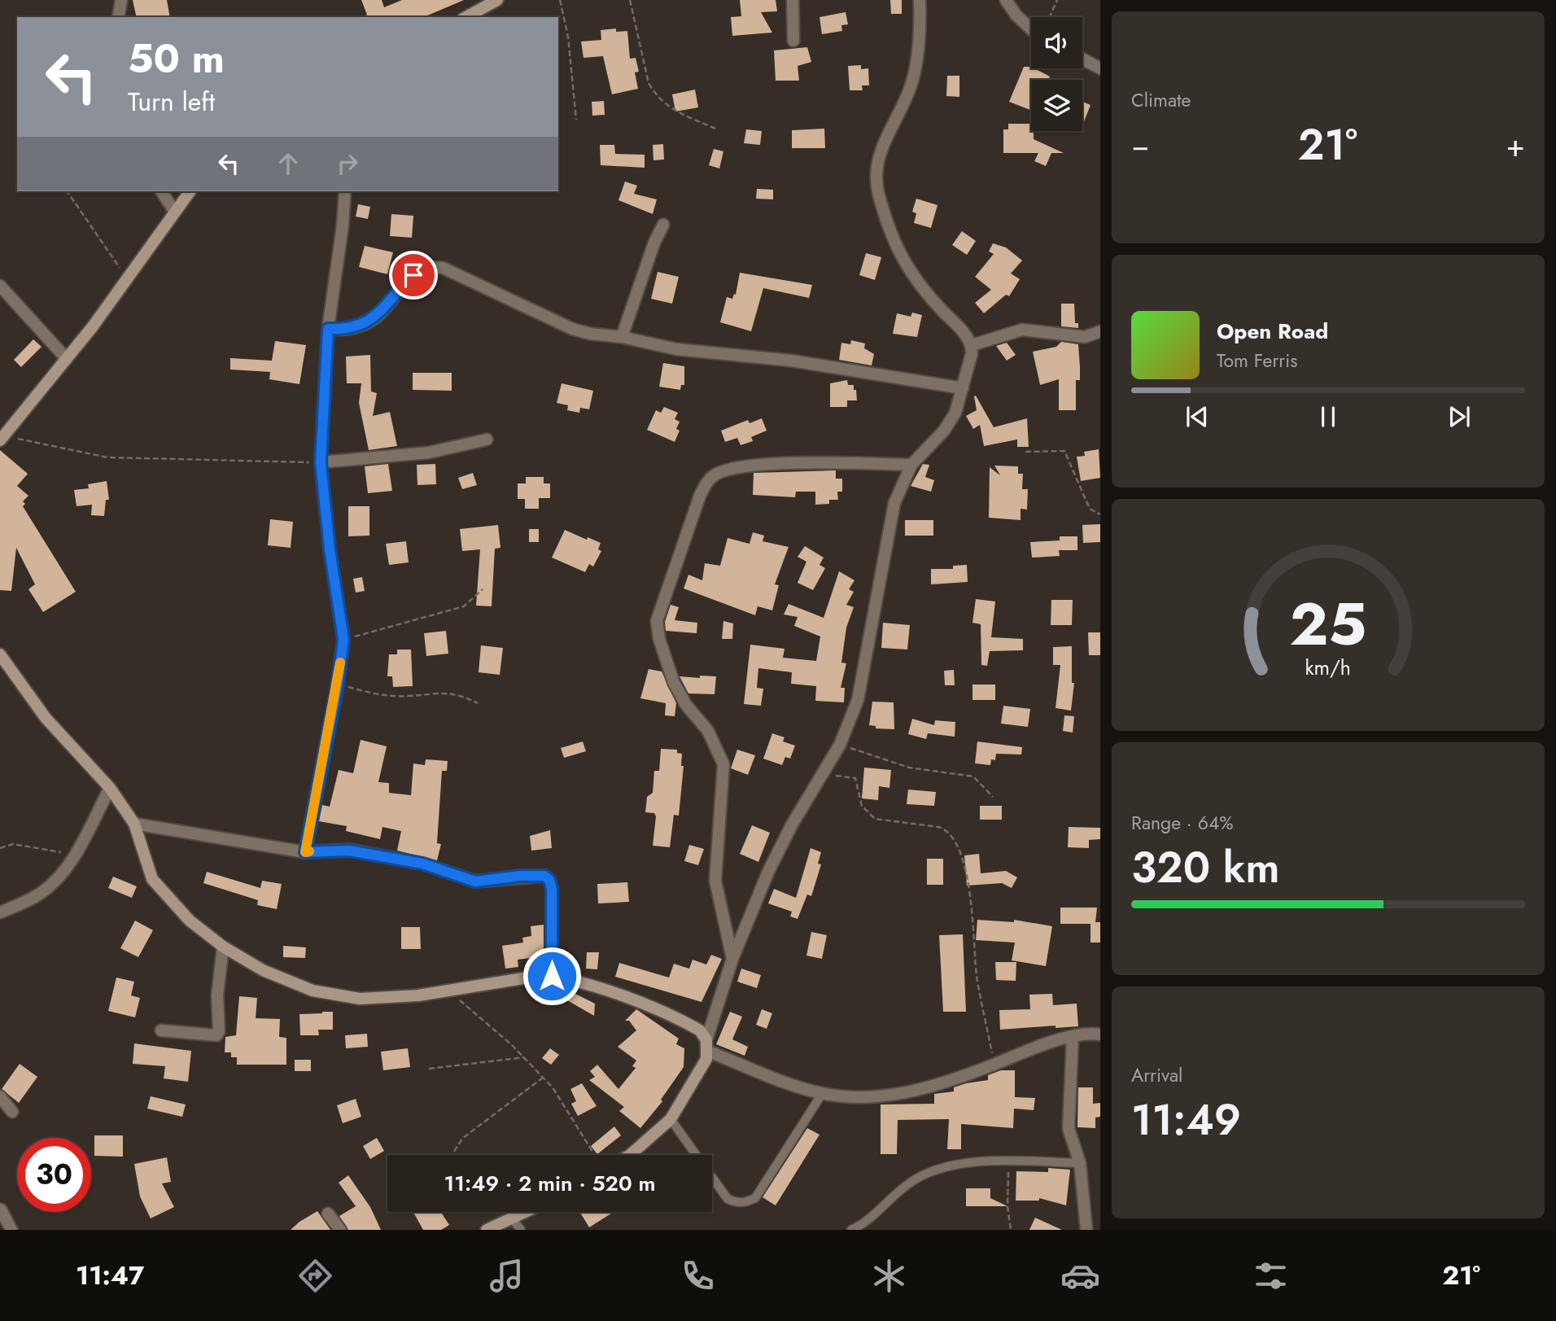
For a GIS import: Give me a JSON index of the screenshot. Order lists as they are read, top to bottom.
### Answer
{
  "page": {
    "tile": [
      "Climate",
      ["Range · 64%", "320 km"],
      ["Arrival", "11:49"]
    ],
    "turn": ["50 m", "Turn left"],
    "heat": ["−", "21°", "+"],
    "song": ["Open Road", "Tom Ferris"],
    "limit": "30",
    "trip": "11:49 · 2 min · 520 m",
    "tabs": ["11:47", "21°"],
    "gauge": ["25", "km/h"]
  }
}
